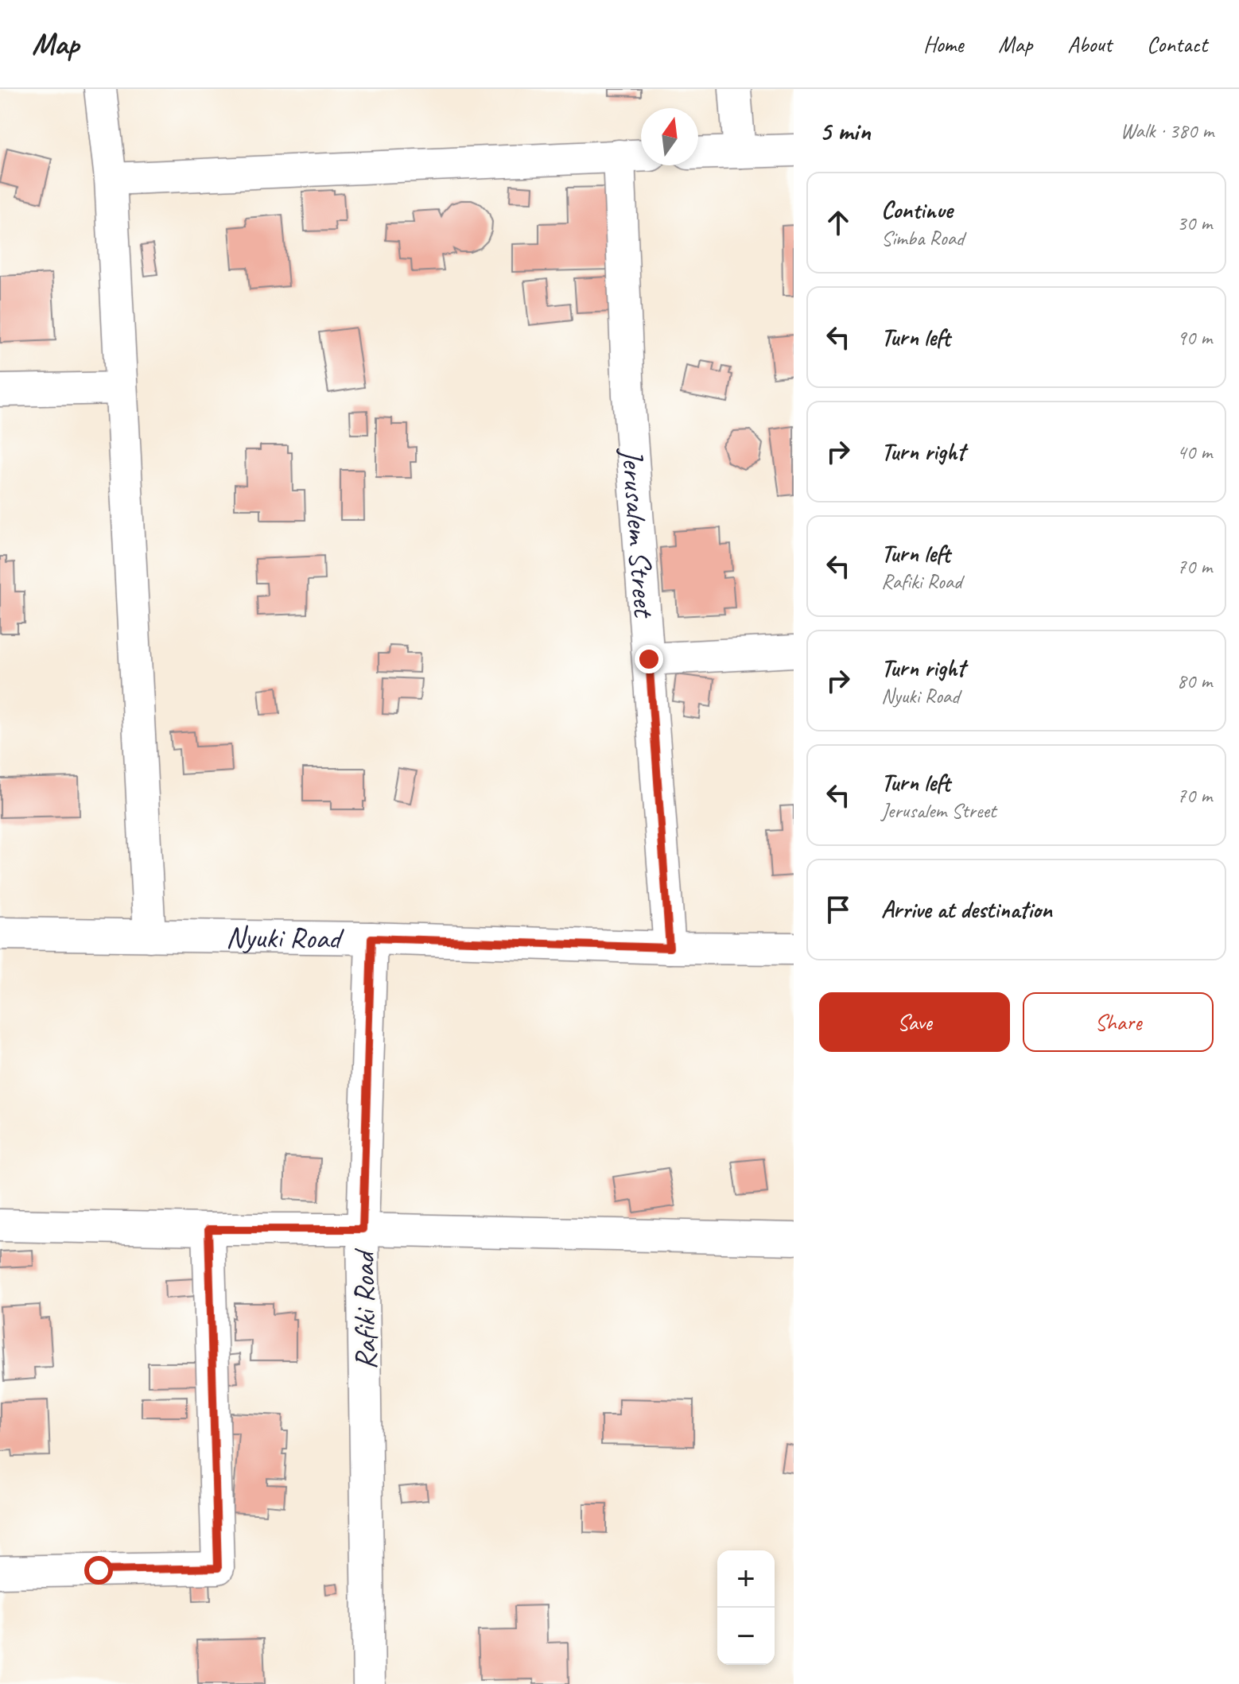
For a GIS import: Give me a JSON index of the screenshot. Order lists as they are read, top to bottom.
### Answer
{
  "streets": {
    "street": ["Jerusalem Street", "Nyuki Road", "Rafiki Road"]
  },
  "crossings": [
    ["Jerusalem Street", "Nyuki Road"],
    ["Nyuki Road", "Rafiki Road"]
  ],
  "north": "top",
  "page": {
    "header": "Map",
    "nav": [
      "Home",
      "Map",
      "About",
      "Contact"
    ],
    "heading": ["5 min", "Walk · 380 m"],
    "list": [
      ["Continue", "Simba Road", "30 m"],
      ["Turn left", "90 m"],
      ["Turn right", "40 m"],
      ["Turn left", "Rafiki Road", "70 m"],
      ["Turn right", "Nyuki Road", "80 m"],
      ["Turn left", "Jerusalem Street", "70 m"],
      "Arrive at destination"
    ],
    "buttons": ["Save", "Share"],
    "map_buttons": ["+", "−"]
  }
}
